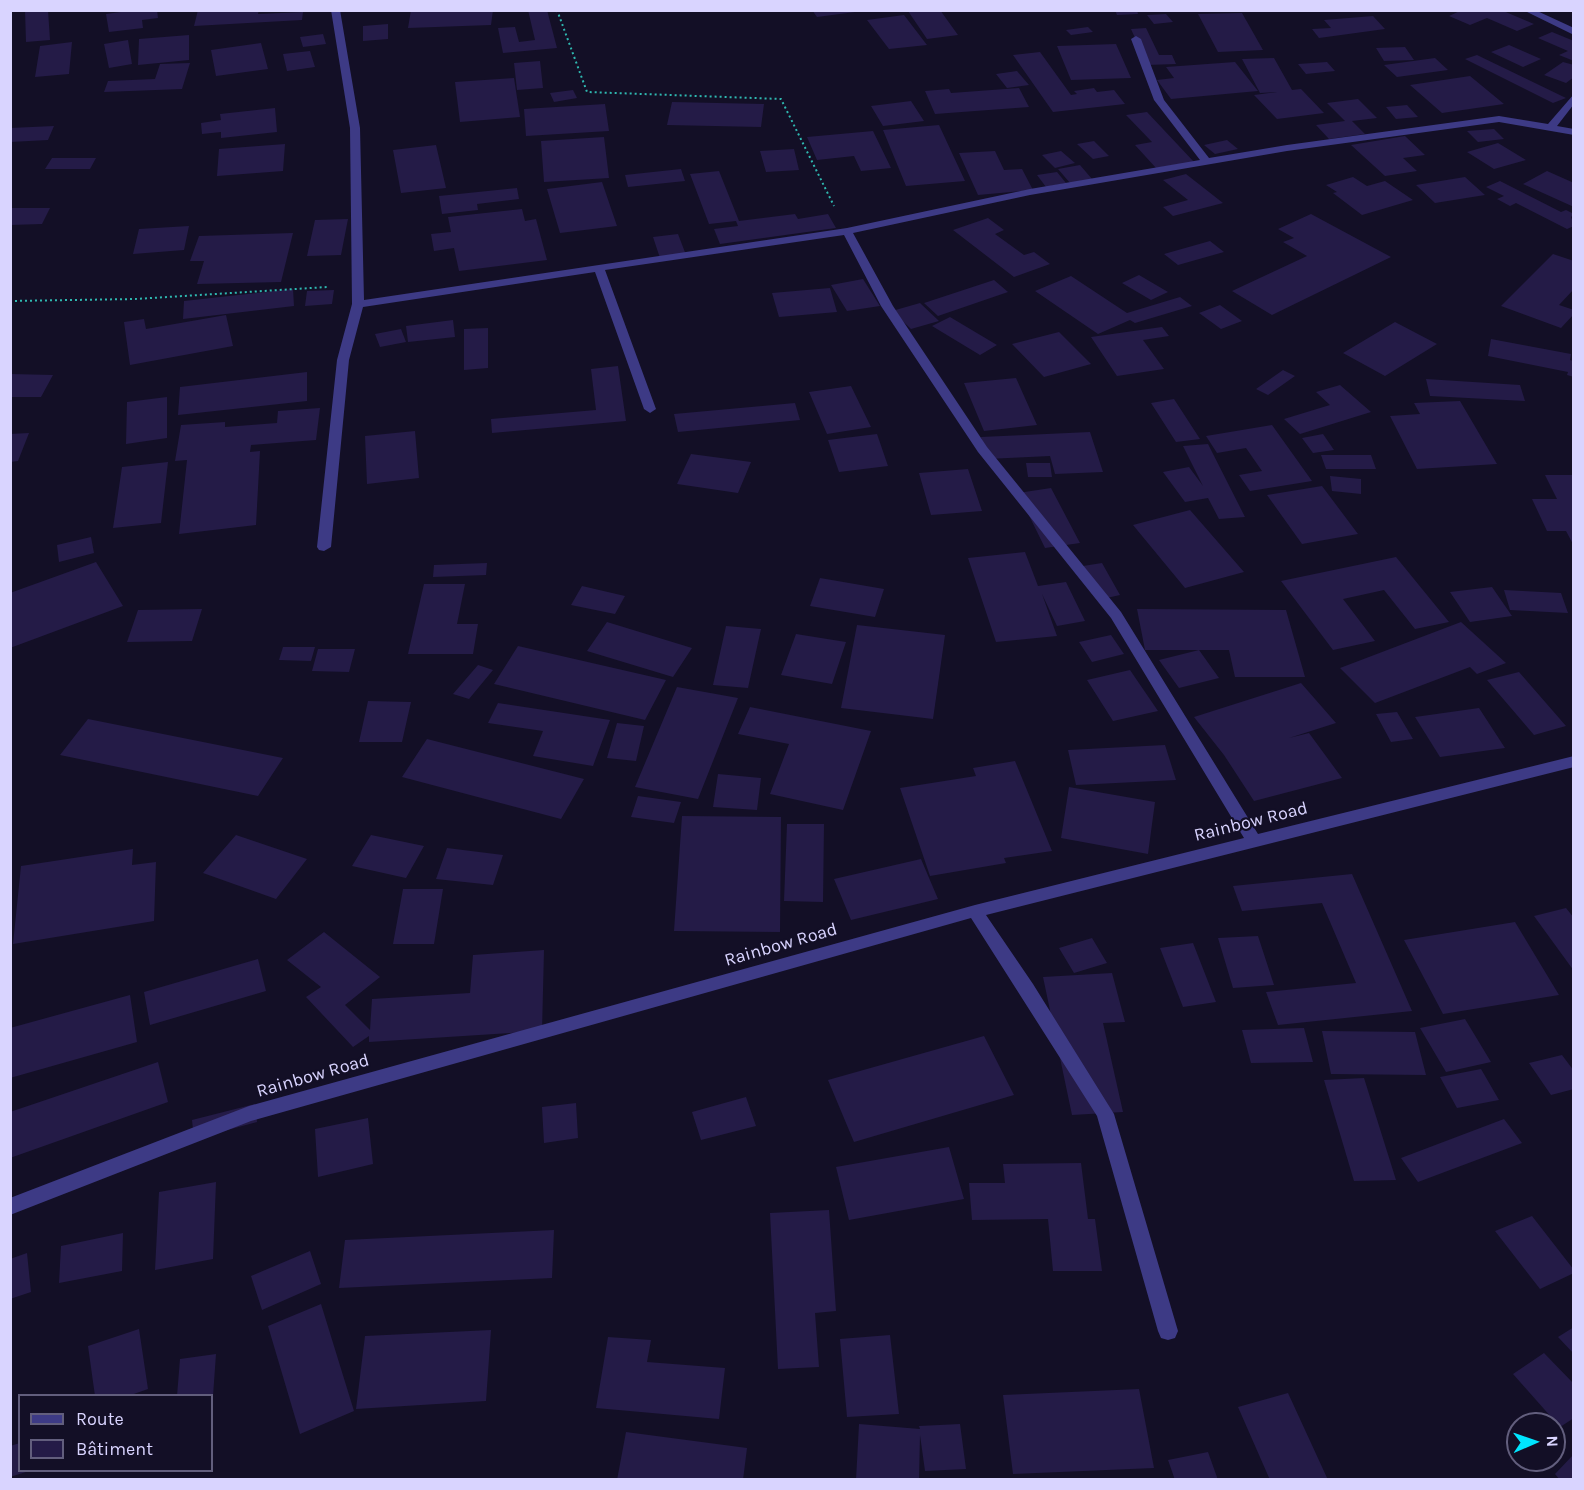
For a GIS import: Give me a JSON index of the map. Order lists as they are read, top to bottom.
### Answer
{
  "streets": {
    "street": ["Rainbow Road"]
  },
  "legend": ["Route", "Bâtiment"],
  "north": "right"
}
